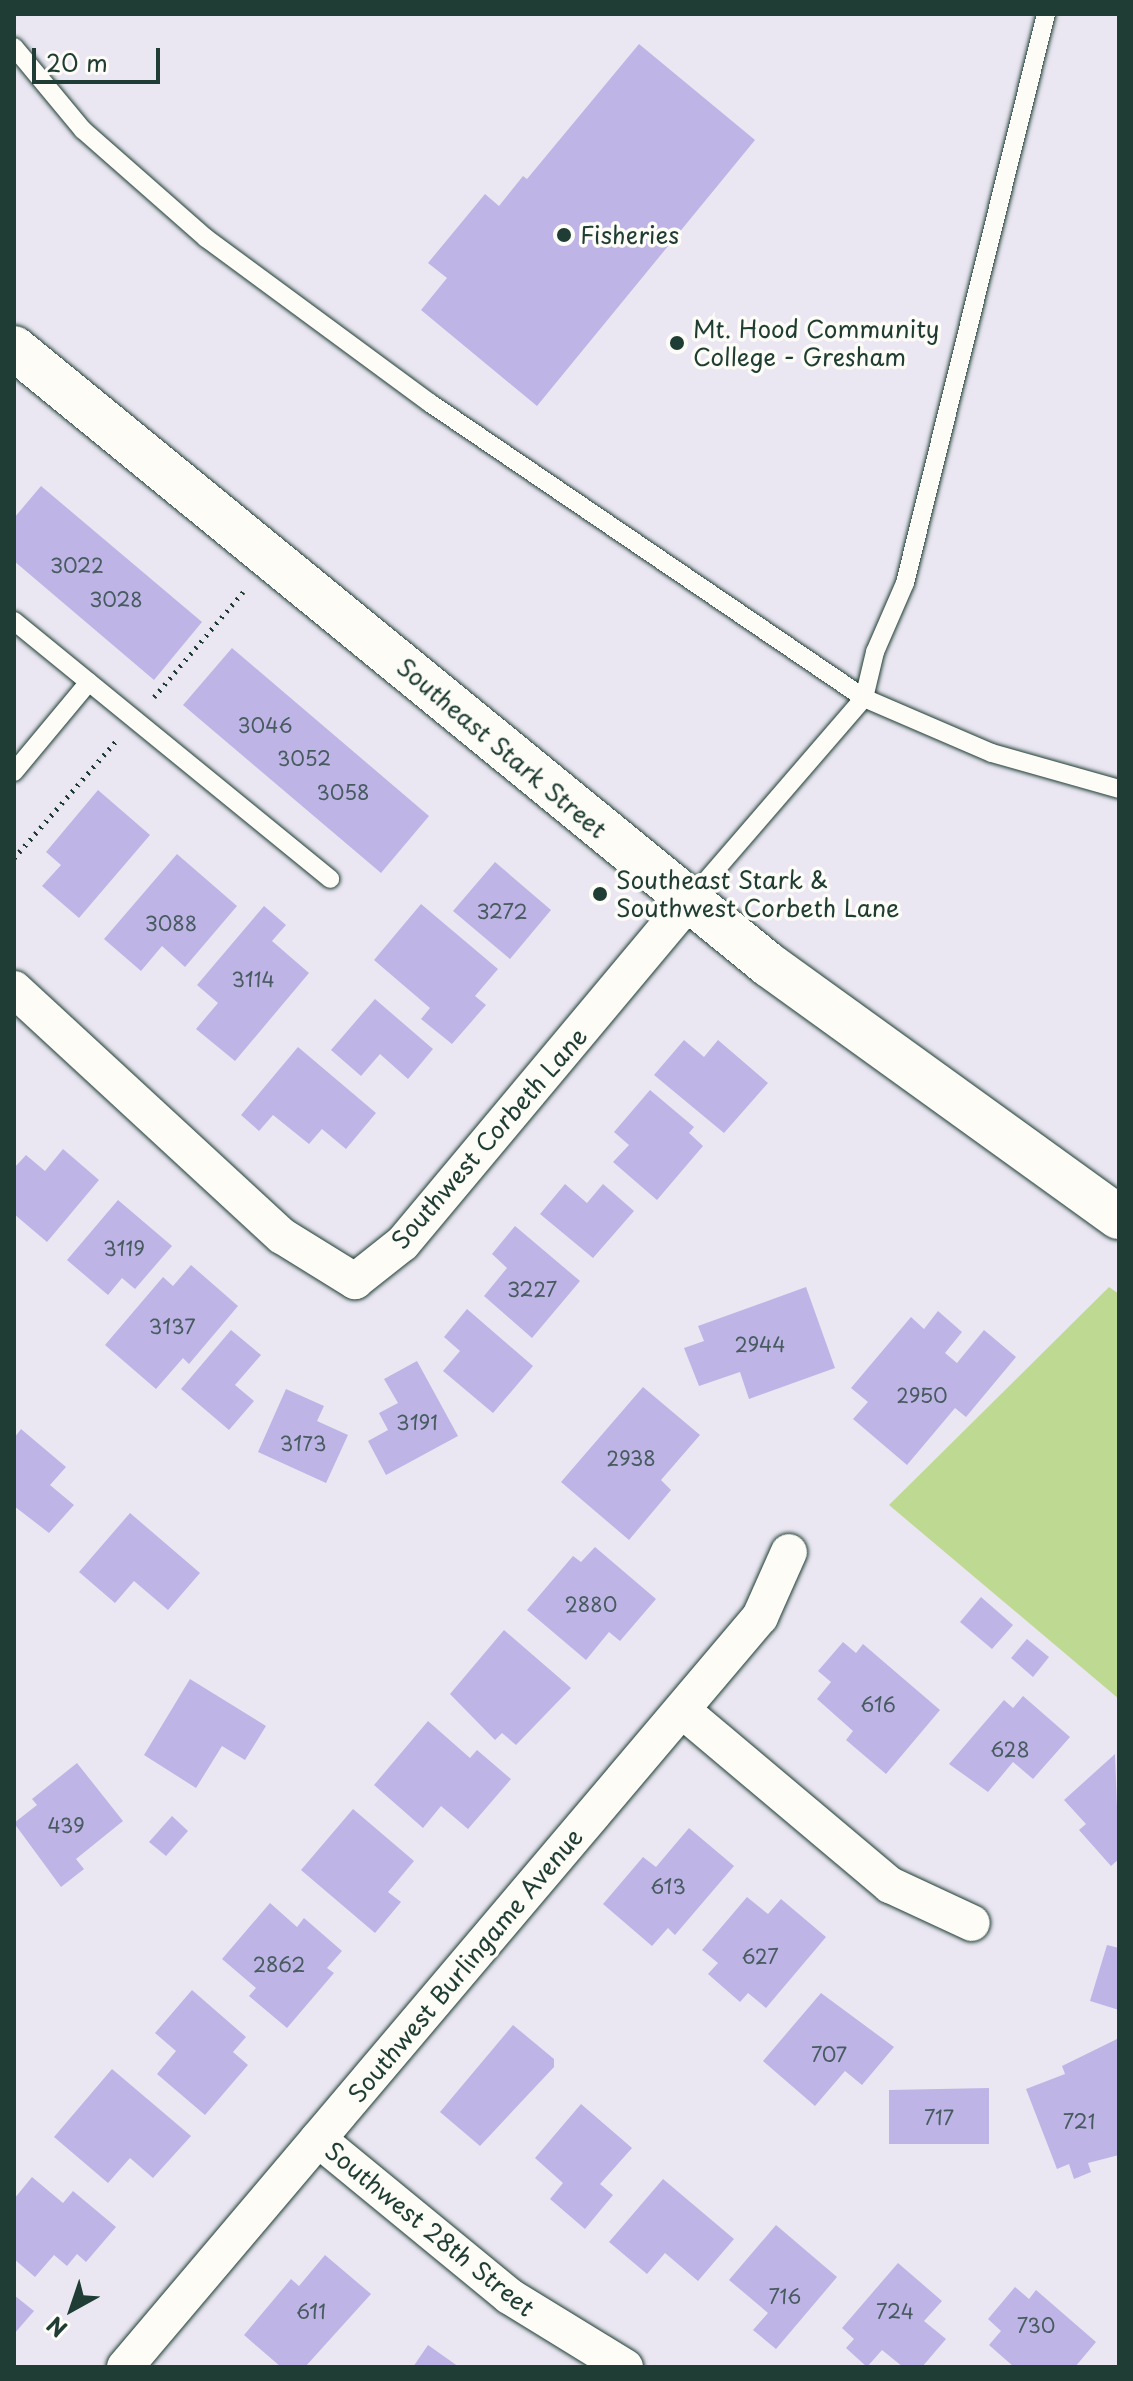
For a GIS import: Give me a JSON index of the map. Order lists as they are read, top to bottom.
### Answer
{
  "streets": {
    "main road": ["Southeast Stark Street"],
    "street": ["Southwest Corbeth Lane", "Southwest Burlingame Avenue", "Southwest 28th Street"]
  },
  "crossings": [
    ["Southeast Stark Street", "Southwest Corbeth Lane"],
    ["Southwest Burlingame Avenue", "Southwest 28th Street"]
  ],
  "places": ["Fisheries", "Mt. Hood Community College - Gresham", "Southeast Stark & Southwest Corbeth Lane"],
  "house_numbers": [
    "3022",
    "3028",
    "3046",
    "3052",
    "3058",
    "3272",
    "3088",
    "3114",
    "3119",
    "3227",
    "3137",
    "2944",
    "2950",
    "3191",
    "3173",
    "2938",
    "2880",
    "616",
    "628",
    "439",
    "613",
    "627",
    "2862",
    "707",
    "717",
    "721",
    "716",
    "611",
    "724",
    "730"
  ],
  "scale_bar": "20 m",
  "north": "bottom left"
}
